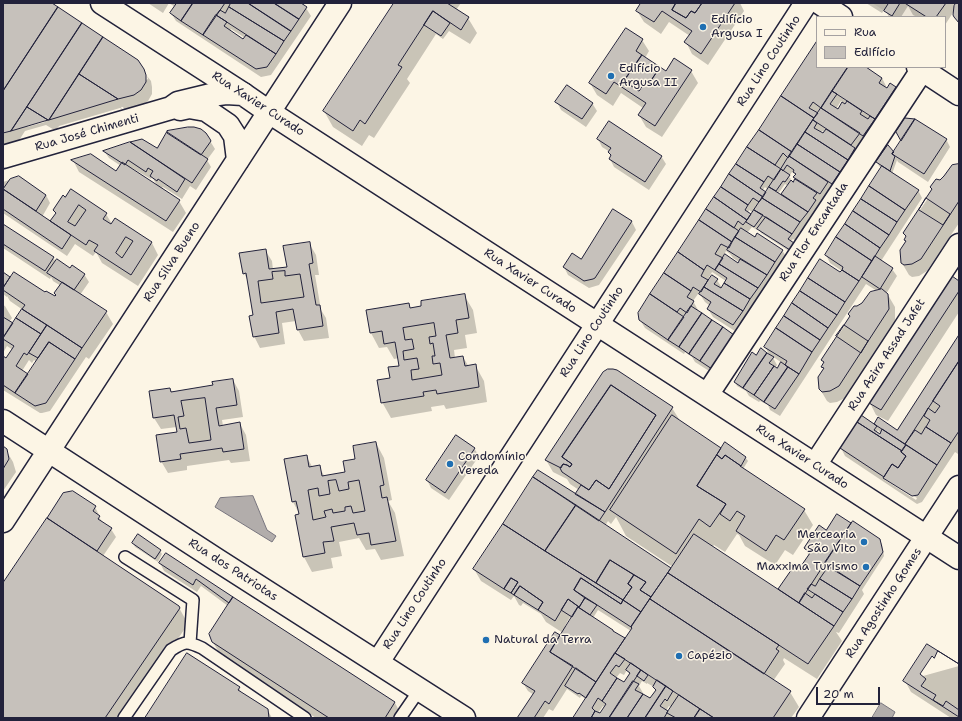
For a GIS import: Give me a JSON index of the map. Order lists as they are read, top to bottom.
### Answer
{
  "streets": {
    "street": [
      "Rua Lino Coutinho",
      "Rua Xavier Curado",
      "Rua José Chimenti",
      "Rua Flor Encantada",
      "Rua Silva Bueno",
      "Rua Azira Assad Jafet",
      "Rua dos Patriotas",
      "Rua Agostinho Gomes"
    ]
  },
  "crossings": [
    ["Rua Lino Coutinho", "Rua Xavier Curado"],
    ["Rua Lino Coutinho", "Rua dos Patriotas"],
    ["Rua Xavier Curado", "Rua José Chimenti"],
    ["Rua Xavier Curado", "Rua Flor Encantada"],
    ["Rua Xavier Curado", "Rua Silva Bueno"],
    ["Rua Xavier Curado", "Rua Azira Assad Jafet"],
    ["Rua Xavier Curado", "Rua Agostinho Gomes"],
    ["Rua José Chimenti", "Rua Silva Bueno"],
    ["Rua Silva Bueno", "Rua dos Patriotas"]
  ],
  "places": [
    "Edifício Argusa I",
    "Edifício Argusa II",
    "Condomínio Vereda",
    "Mercearia São Vito",
    "Maxxima Turismo",
    "Natural da Terra",
    "Capézio"
  ],
  "legend": ["Rua", "Edifício"],
  "scale_bar": "20 m"
}
